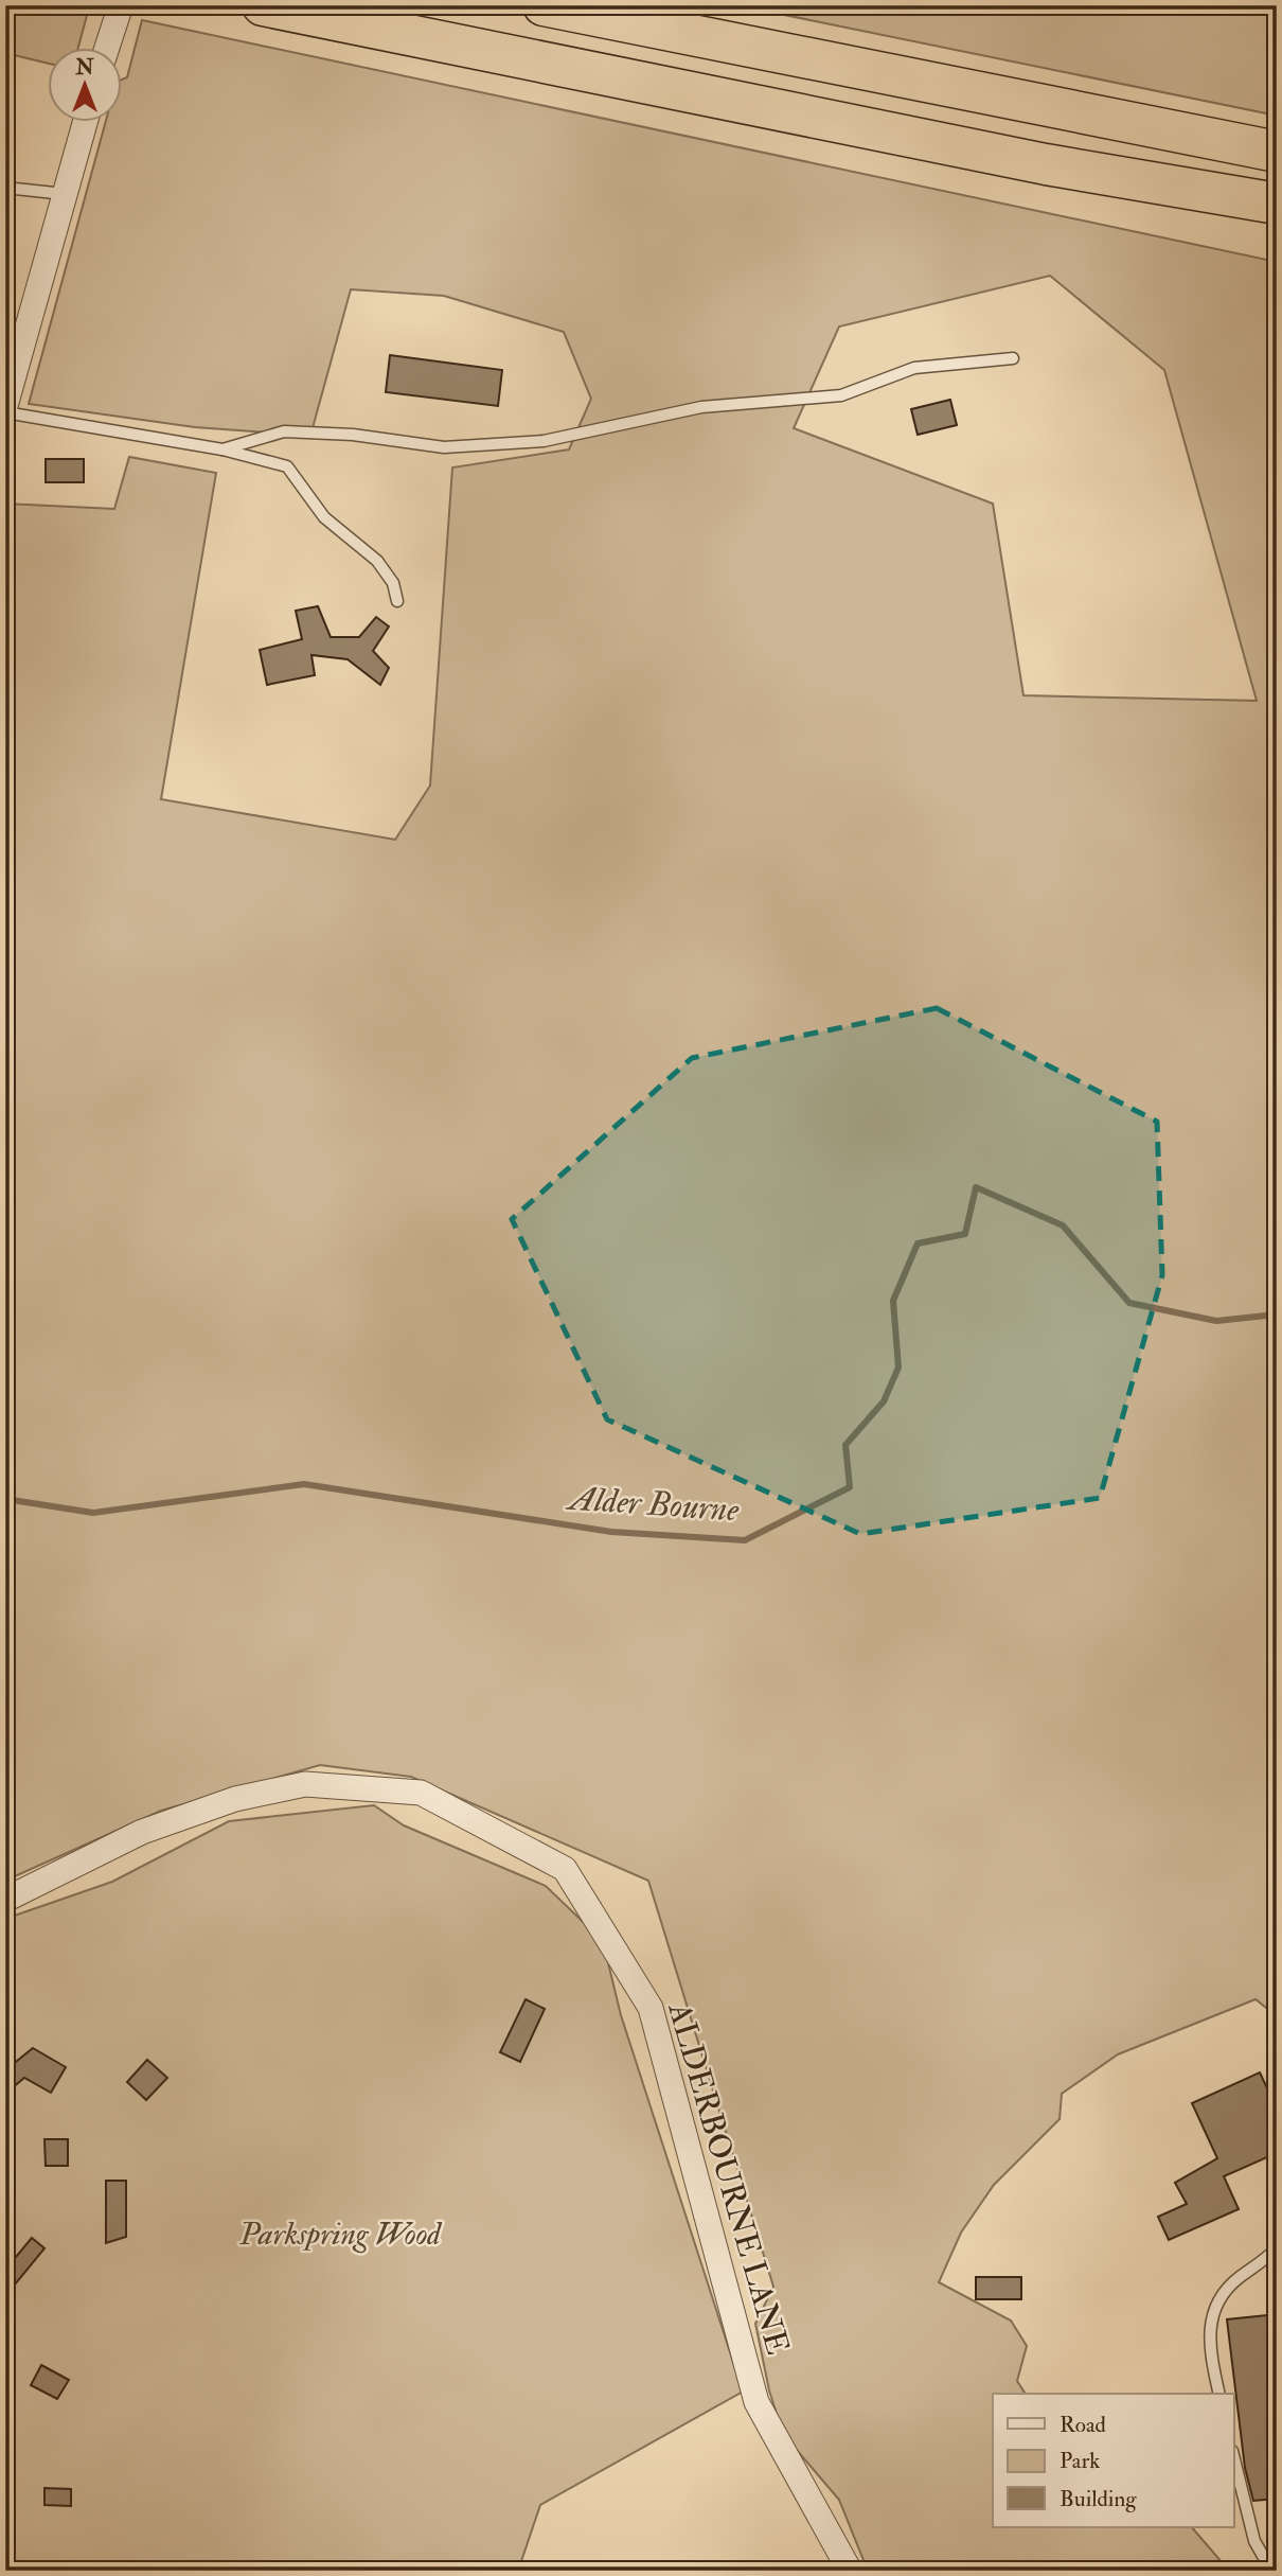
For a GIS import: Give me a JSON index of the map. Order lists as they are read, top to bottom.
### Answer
{
  "streets": {
    "street": ["ALDERBOURNE LANE"]
  },
  "water": ["Alder Bourne"],
  "parks": ["Parkspring Wood"],
  "legend": ["Road", "Park", "Building"],
  "north": "top"
}
